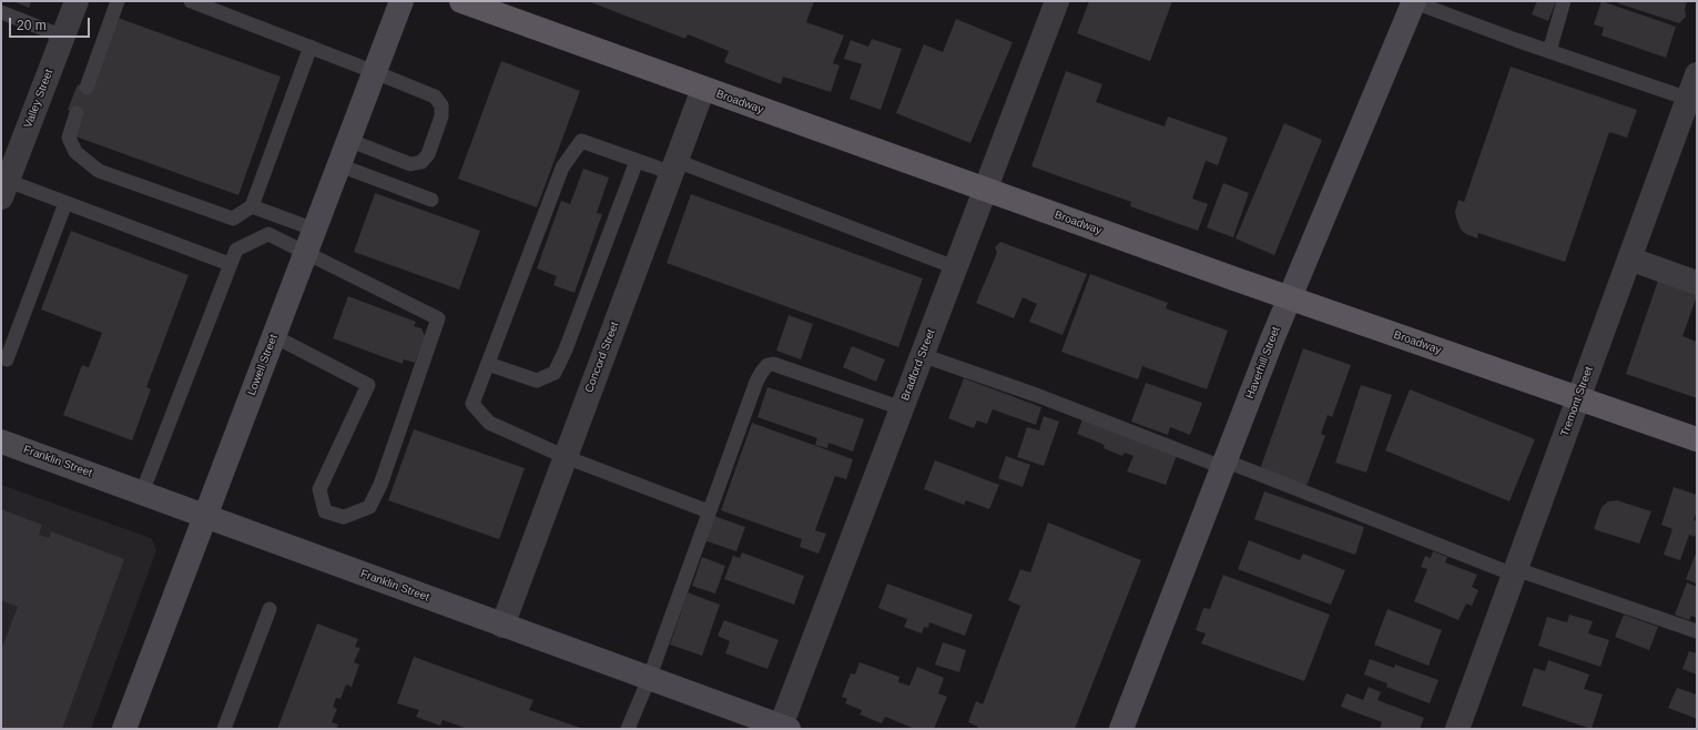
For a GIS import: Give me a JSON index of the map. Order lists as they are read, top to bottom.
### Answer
{
  "streets": {
    "main road": ["Broadway"],
    "street": [
      "Valley Street",
      "Concord Street",
      "Haverhill Street",
      "Lowell Street",
      "Bradford Street",
      "Tremont Street",
      "Franklin Street"
    ]
  },
  "crossings": [
    ["Broadway", "Concord Street"],
    ["Broadway", "Haverhill Street"],
    ["Broadway", "Bradford Street"],
    ["Broadway", "Tremont Street"],
    ["Concord Street", "Franklin Street"],
    ["Lowell Street", "Franklin Street"],
    ["Bradford Street", "Franklin Street"]
  ],
  "scale_bar": "20 m"
}
